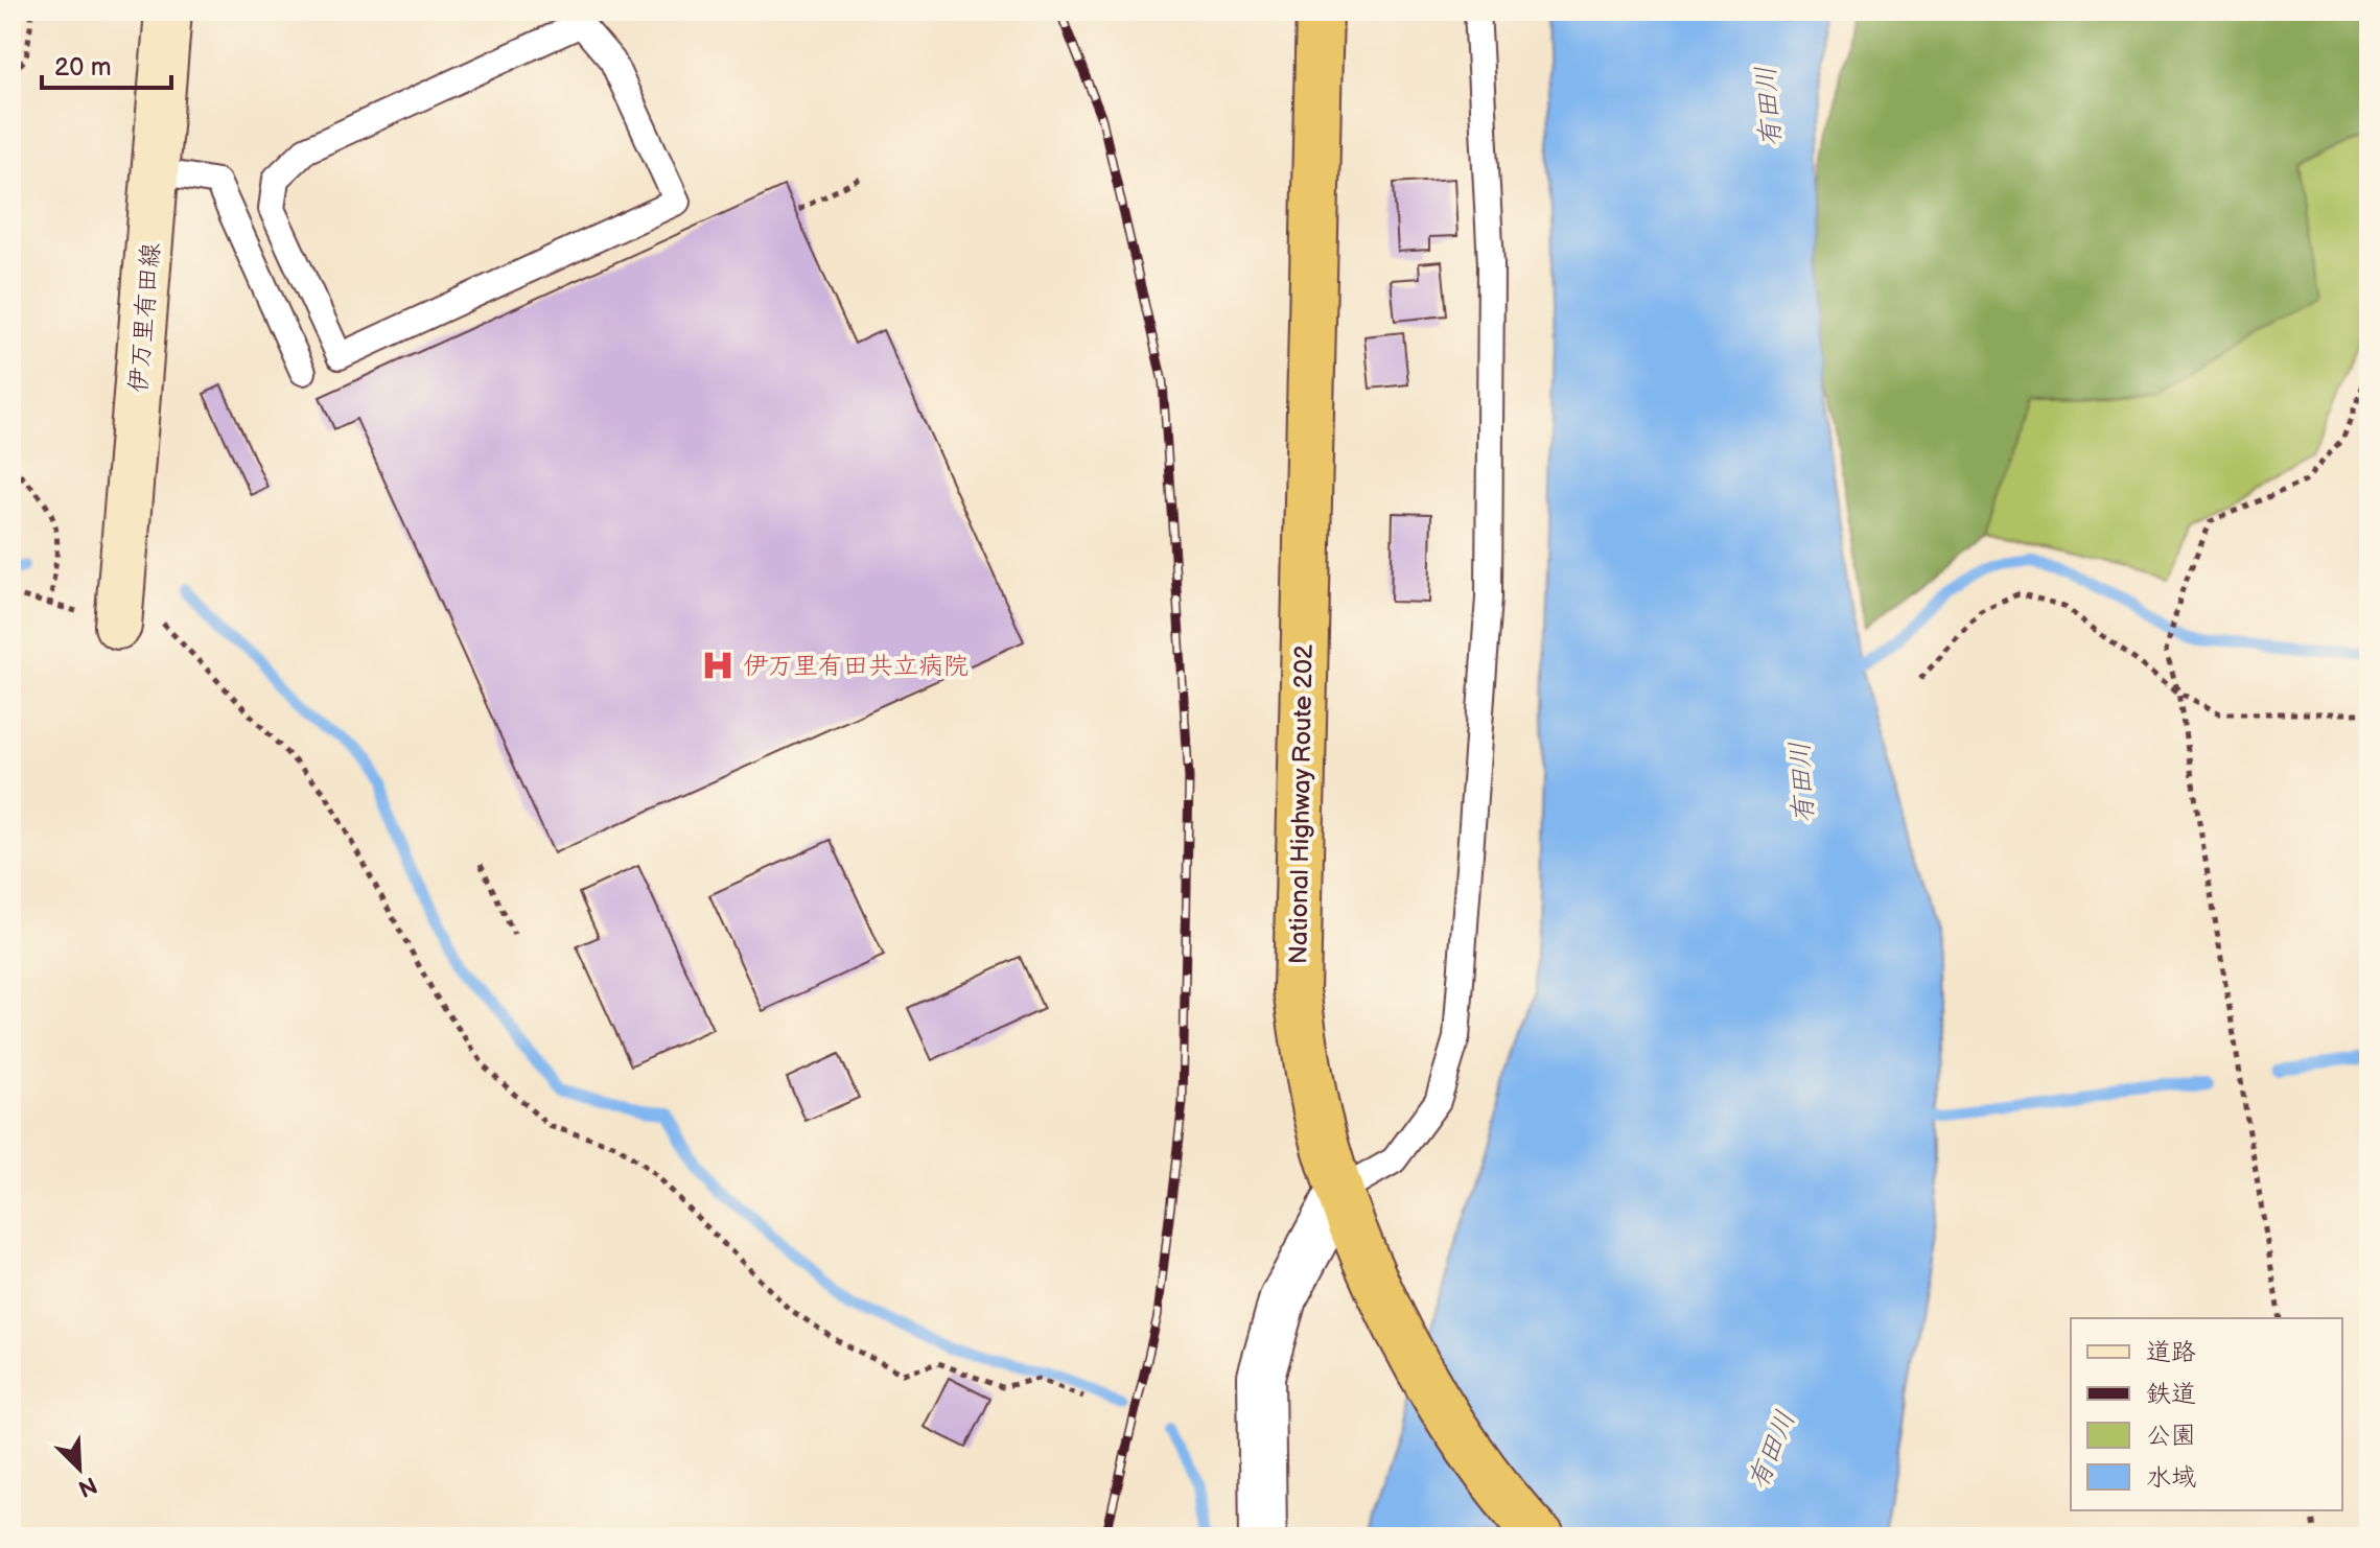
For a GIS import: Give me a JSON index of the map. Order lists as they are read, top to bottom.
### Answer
{
  "streets": {
    "highway": ["National Highway Route 202"],
    "main road": ["伊万里有田線"]
  },
  "water": ["有田川"],
  "places": {
    "hospital": ["伊万里有田共立病院"]
  },
  "legend": [
    "道路",
    "鉄道",
    "公園",
    "水域"
  ],
  "scale_bar": "20 m",
  "north": "bottom right"
}
